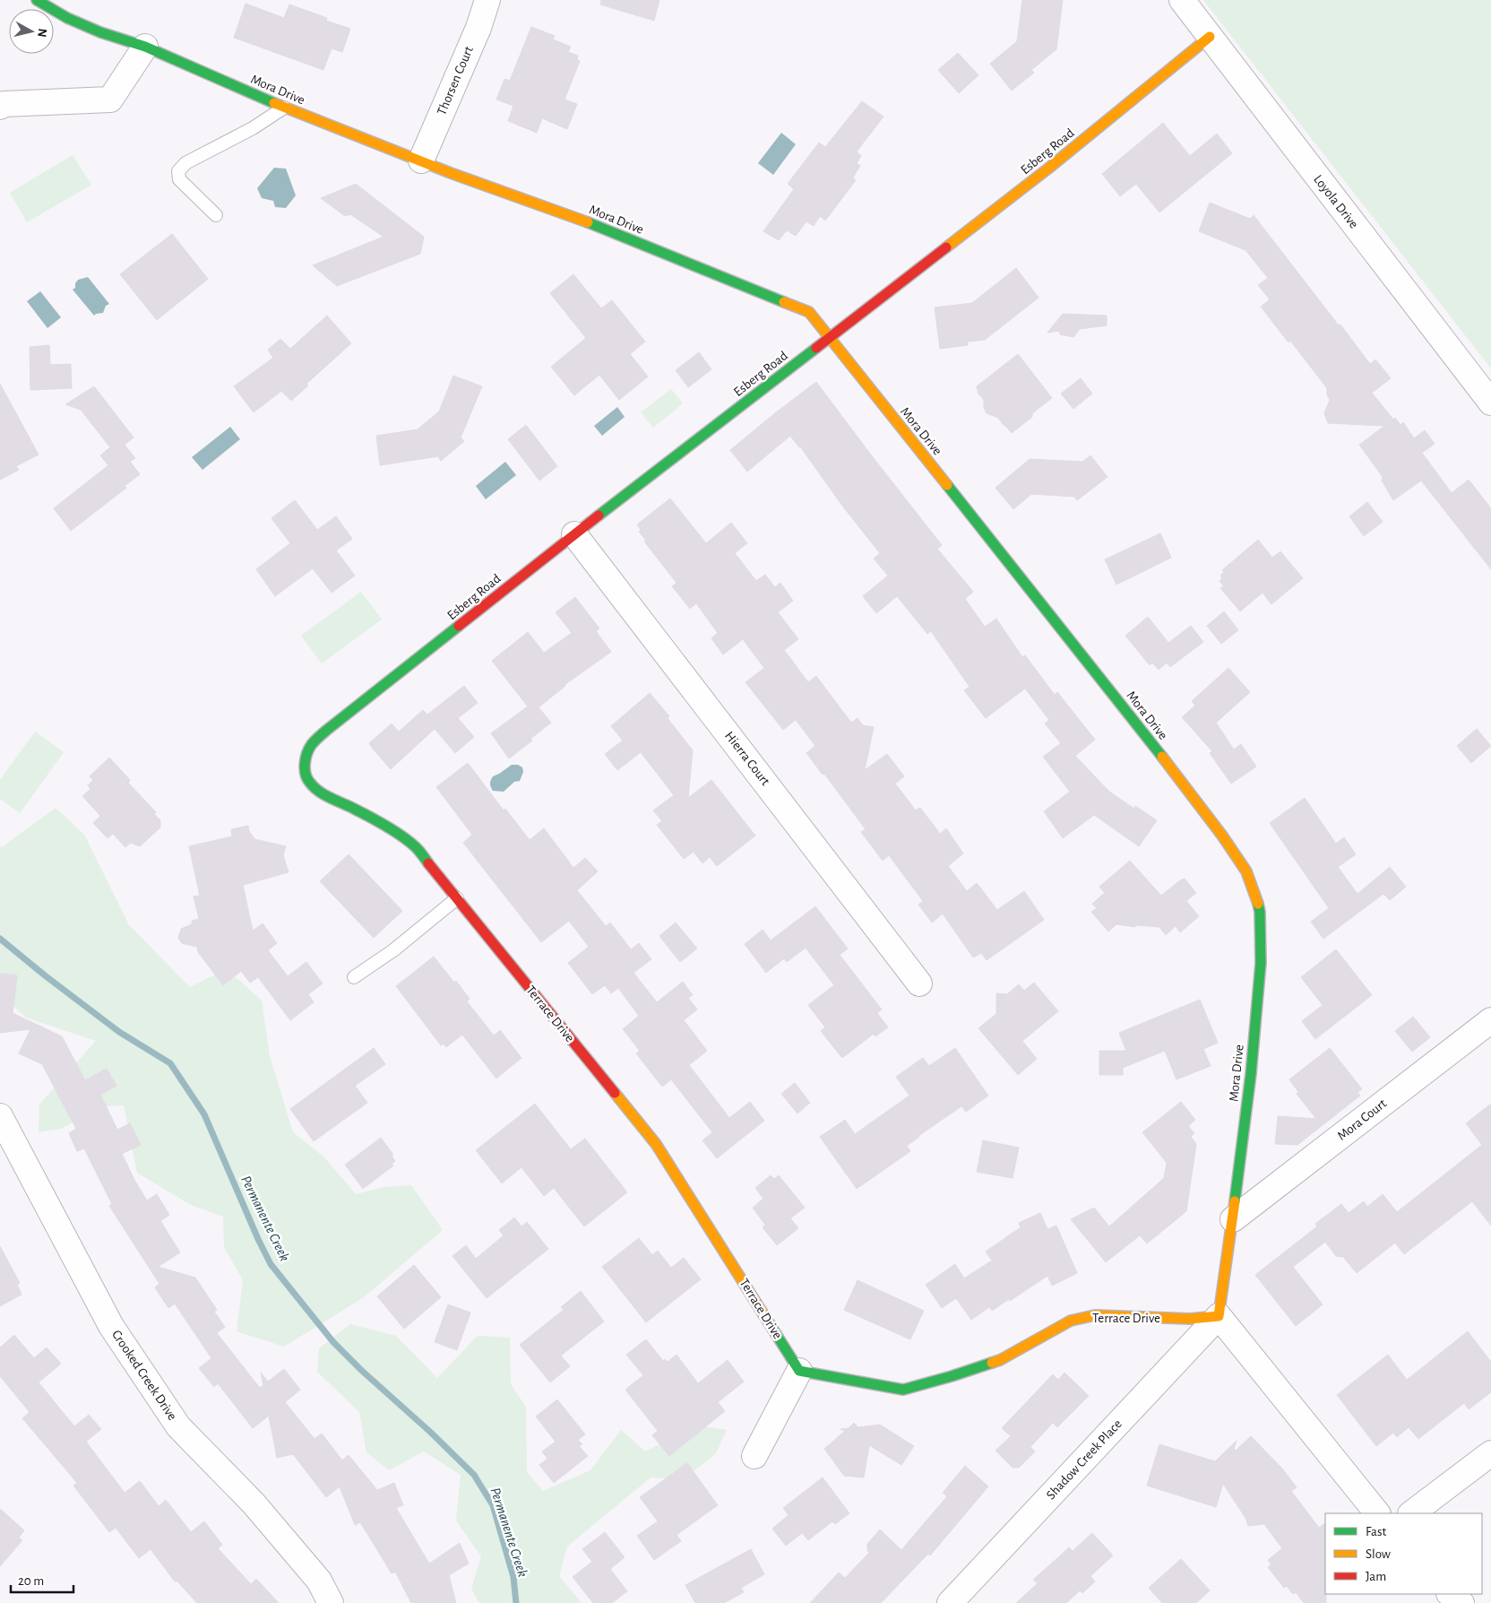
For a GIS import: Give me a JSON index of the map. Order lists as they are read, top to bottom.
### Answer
{
  "streets": {
    "street": [
      "Thorsen Court",
      "Mora Drive",
      "Esberg Road",
      "Loyola Drive",
      "Hierra Court",
      "Terrace Drive",
      "Mora Court",
      "Crooked Creek Drive",
      "Shadow Creek Place"
    ]
  },
  "crossings": [
    ["Thorsen Court", "Mora Drive"],
    ["Mora Drive", "Esberg Road"],
    ["Mora Drive", "Terrace Drive"],
    ["Mora Drive", "Mora Court"],
    ["Mora Drive", "Shadow Creek Place"],
    ["Esberg Road", "Loyola Drive"],
    ["Esberg Road", "Hierra Court"],
    ["Esberg Road", "Terrace Drive"],
    ["Terrace Drive", "Shadow Creek Place"]
  ],
  "water": ["Permanente Creek"],
  "legend": ["Fast", "Slow", "Jam"],
  "scale_bar": "20 m",
  "north": "right"
}
